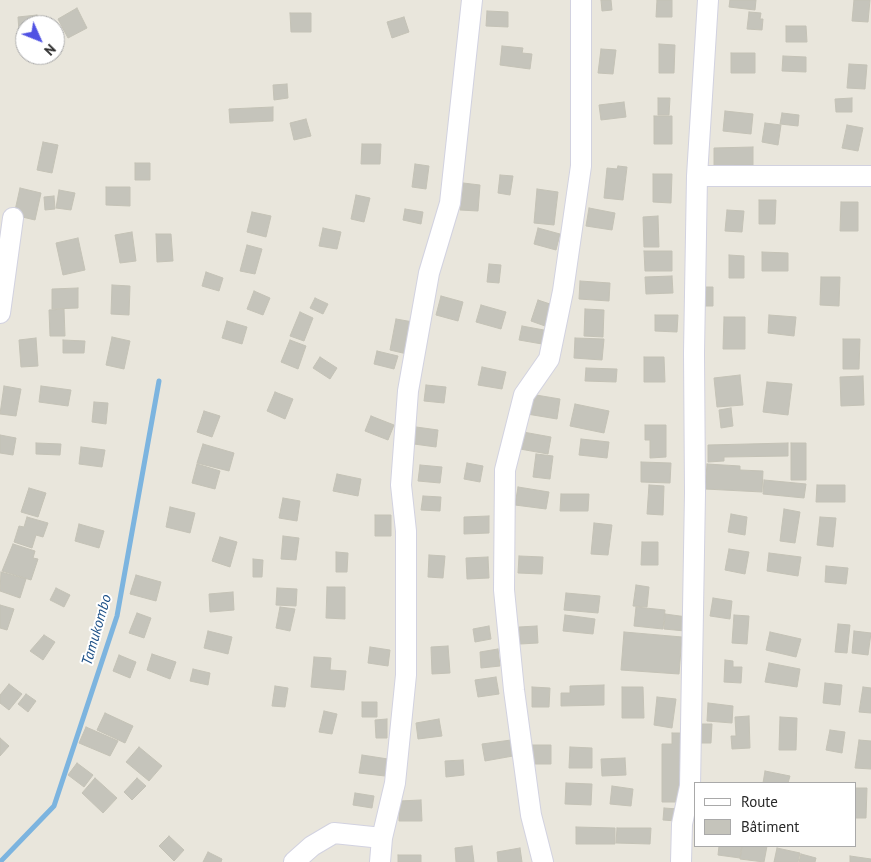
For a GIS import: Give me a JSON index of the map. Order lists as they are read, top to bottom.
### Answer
{
  "water": ["Tamukombo"],
  "legend": ["Route", "Bâtiment"],
  "north": "bottom right"
}
